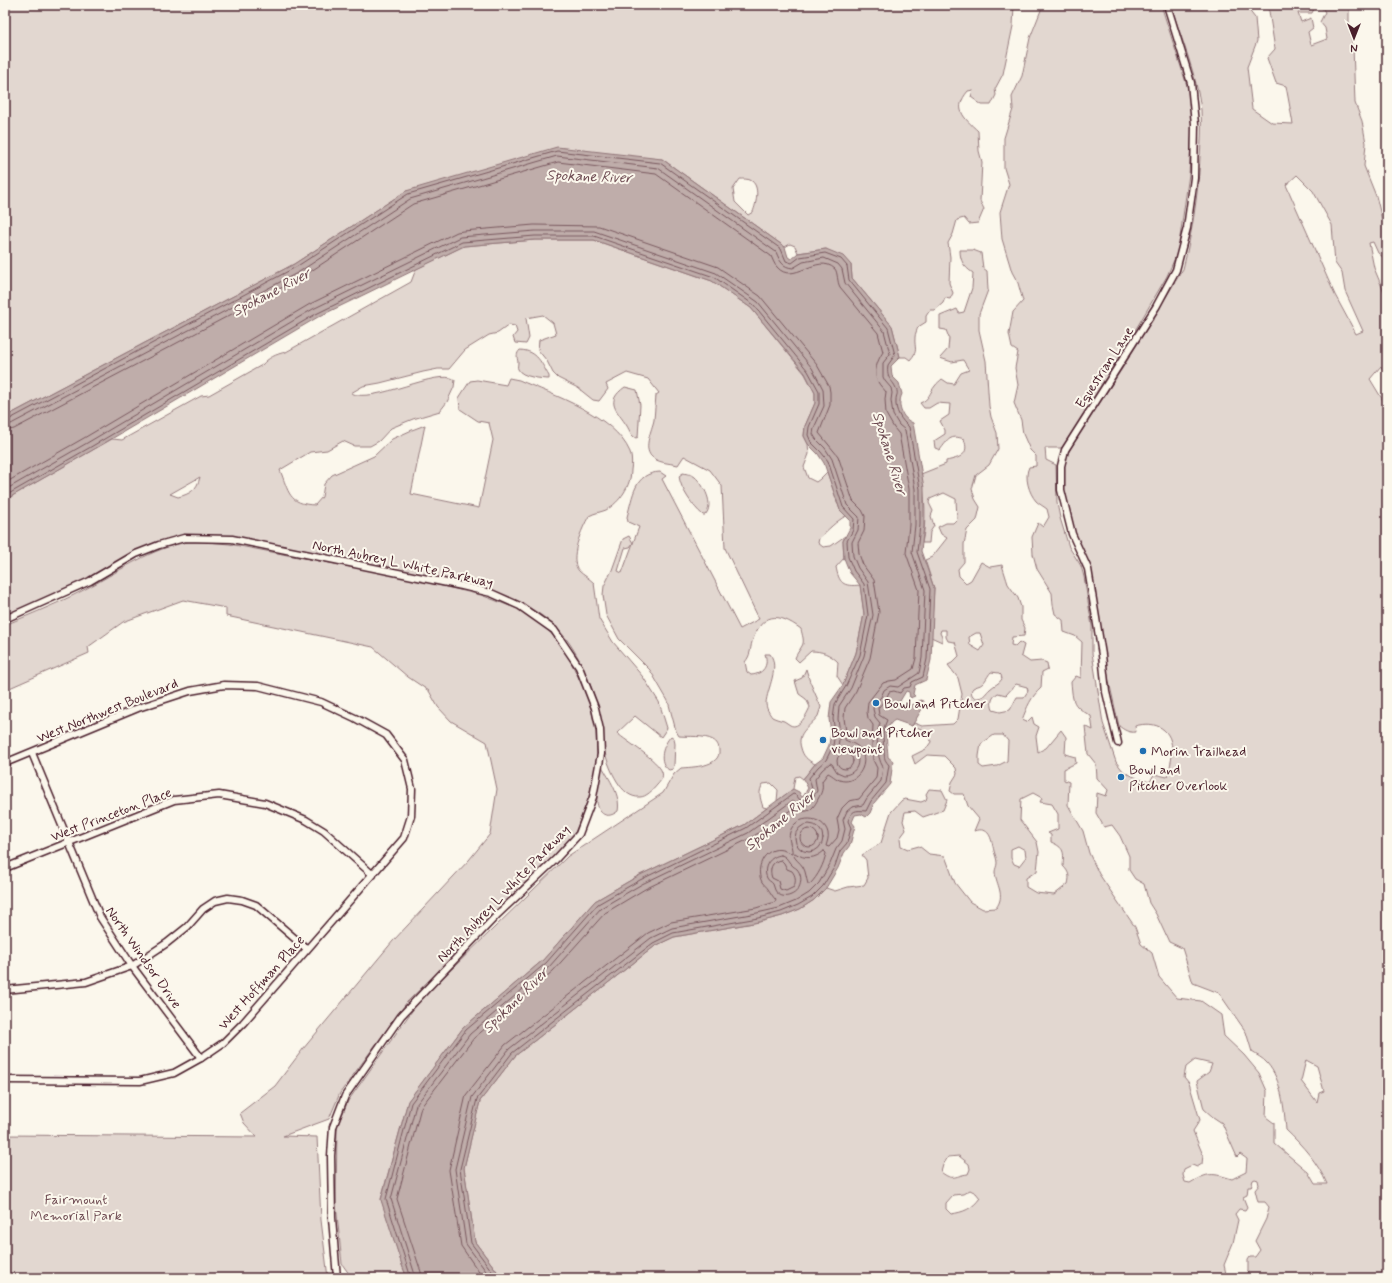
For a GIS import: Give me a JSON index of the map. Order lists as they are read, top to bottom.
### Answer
{
  "streets": {
    "street": [
      "Equestrian Lane",
      "North Aubrey L White Parkway",
      "West Northwest Boulevard",
      "West Princeton Place",
      "North Windsor Drive",
      "West Hoffman Place"
    ]
  },
  "crossings": [
    ["West Northwest Boulevard", "West Princeton Place"],
    ["West Northwest Boulevard", "North Windsor Drive"],
    ["West Northwest Boulevard", "West Hoffman Place"],
    ["West Princeton Place", "North Windsor Drive"],
    ["West Princeton Place", "West Hoffman Place"],
    ["North Windsor Drive", "West Hoffman Place"]
  ],
  "water": ["Spokane River"],
  "parks": ["Fairmount Memorial Park"],
  "places": [
    "Bowl and Pitcher",
    "Bowl and Pitcher viewpoint",
    "Morin Trailhead",
    "Bowl and Pitcher Overlook"
  ],
  "north": "bottom"
}
